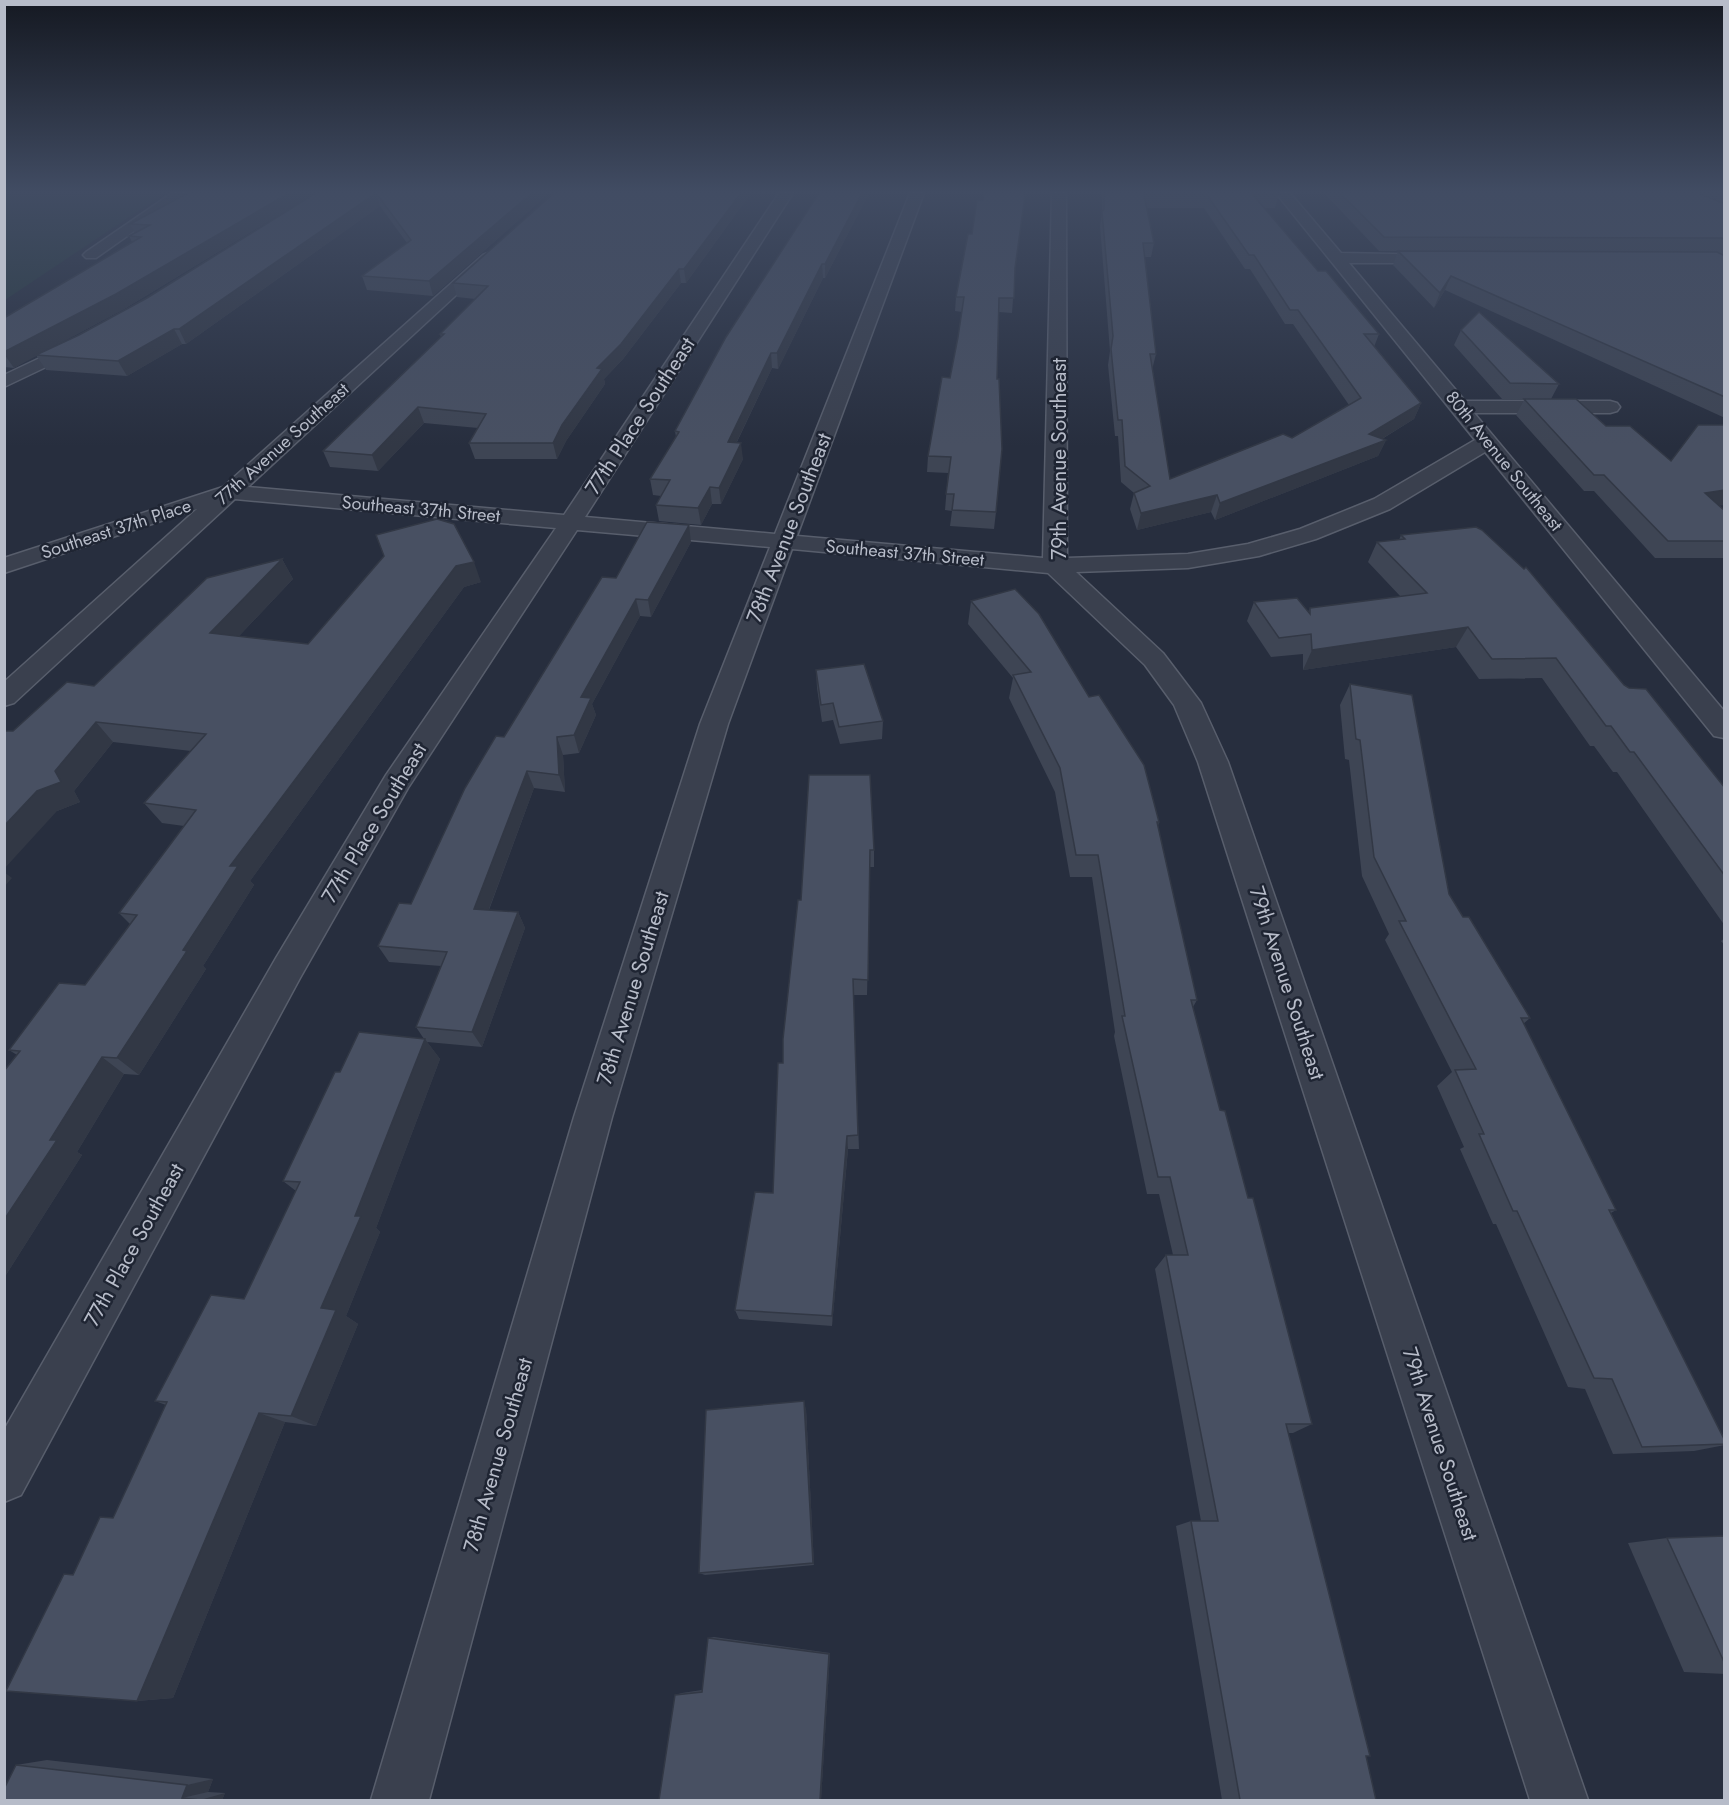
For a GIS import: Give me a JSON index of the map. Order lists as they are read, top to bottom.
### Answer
{
  "streets": {
    "street": [
      "77th Place Southeast",
      "77th Avenue Southeast",
      "79th Avenue Southeast",
      "80th Avenue Southeast",
      "Southeast 37th Street",
      "78th Avenue Southeast",
      "Southeast 37th Place"
    ]
  },
  "crossings": [
    ["77th Place Southeast", "Southeast 37th Street"],
    ["77th Avenue Southeast", "Southeast 37th Street"],
    ["77th Avenue Southeast", "Southeast 37th Place"],
    ["79th Avenue Southeast", "Southeast 37th Street"],
    ["80th Avenue Southeast", "Southeast 37th Street"],
    ["Southeast 37th Street", "78th Avenue Southeast"],
    ["Southeast 37th Street", "Southeast 37th Place"]
  ]
}
